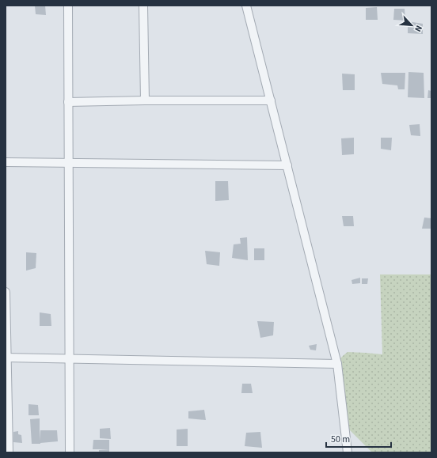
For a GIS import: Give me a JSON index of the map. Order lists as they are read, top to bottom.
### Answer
{
  "scale_bar": "50 m",
  "north": "bottom right"
}
